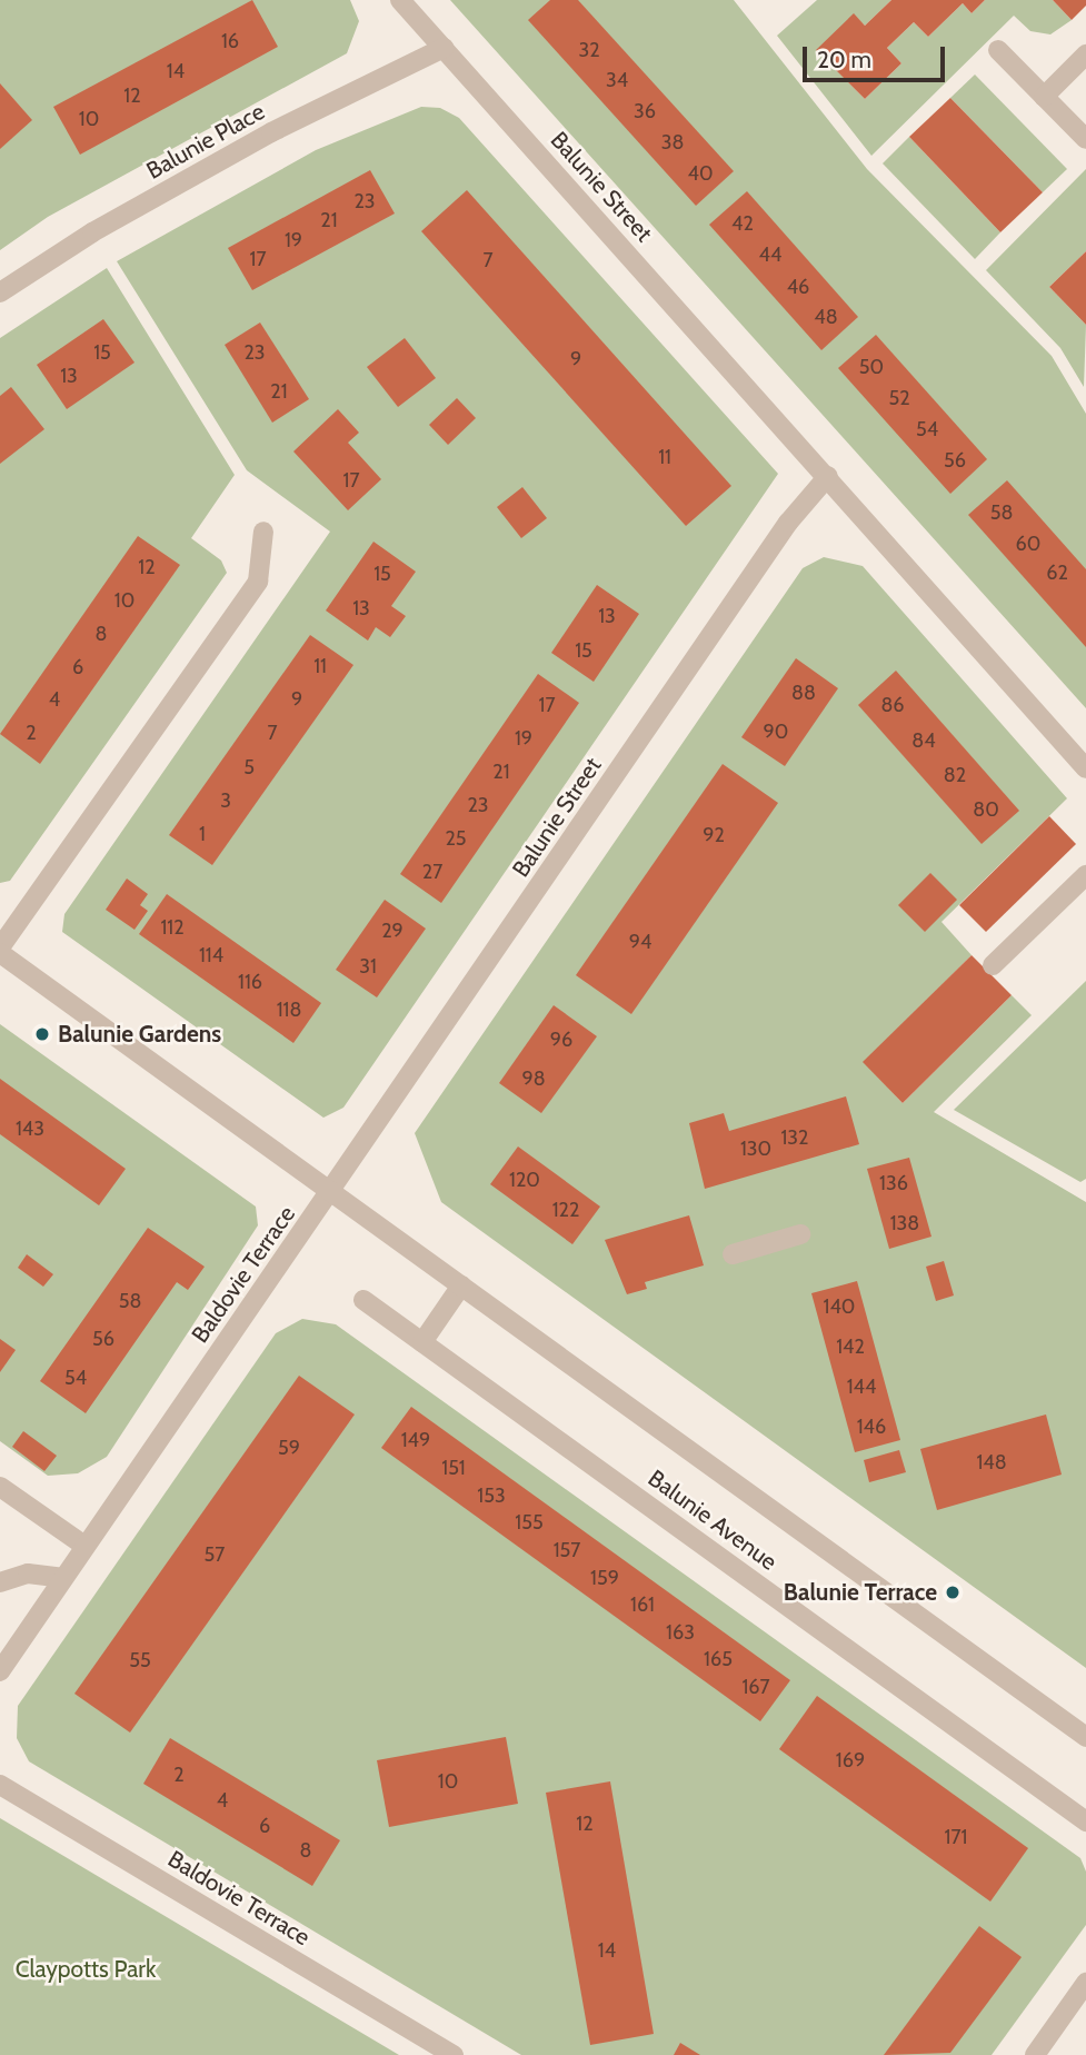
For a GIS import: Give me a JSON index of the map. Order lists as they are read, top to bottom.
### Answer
{
  "streets": {
    "street": [
      "Balunie Place",
      "Balunie Street",
      "Baldovie Terrace",
      "Balunie Avenue"
    ]
  },
  "crossings": [
    ["Balunie Place", "Balunie Street"],
    ["Balunie Street", "Baldovie Terrace"],
    ["Balunie Street", "Balunie Avenue"],
    ["Baldovie Terrace", "Balunie Avenue"]
  ],
  "parks": ["Claypotts Park"],
  "places": ["Balunie Gardens", "Balunie Terrace"],
  "house_numbers": [
    "16",
    "32",
    "14",
    "34",
    "12",
    "36",
    "10",
    "38",
    "40",
    "23",
    "21",
    "42",
    "19",
    "44",
    "17",
    "7",
    "46",
    "48",
    "15",
    "23",
    "9",
    "50",
    "13",
    "21",
    "52",
    "54",
    "11",
    "56",
    "17",
    "58",
    "60",
    "12",
    "62",
    "15",
    "10",
    "13",
    "13",
    "8",
    "15",
    "11",
    "6",
    "88",
    "4",
    "9",
    "17",
    "86",
    "90",
    "2",
    "7",
    "19",
    "84",
    "5",
    "21",
    "82",
    "3",
    "23",
    "80",
    "1",
    "92",
    "25",
    "27",
    "112",
    "29",
    "94",
    "114",
    "31",
    "116",
    "118",
    "96",
    "98",
    "143",
    "132",
    "130",
    "120",
    "136",
    "122",
    "138",
    "58",
    "140",
    "56",
    "142",
    "54",
    "144",
    "146",
    "149",
    "59",
    "148",
    "151",
    "153",
    "155",
    "157",
    "57",
    "159",
    "161",
    "163",
    "165",
    "55",
    "167",
    "169",
    "2",
    "10",
    "4",
    "12",
    "6",
    "171",
    "8",
    "14"
  ],
  "scale_bar": "20 m"
}
